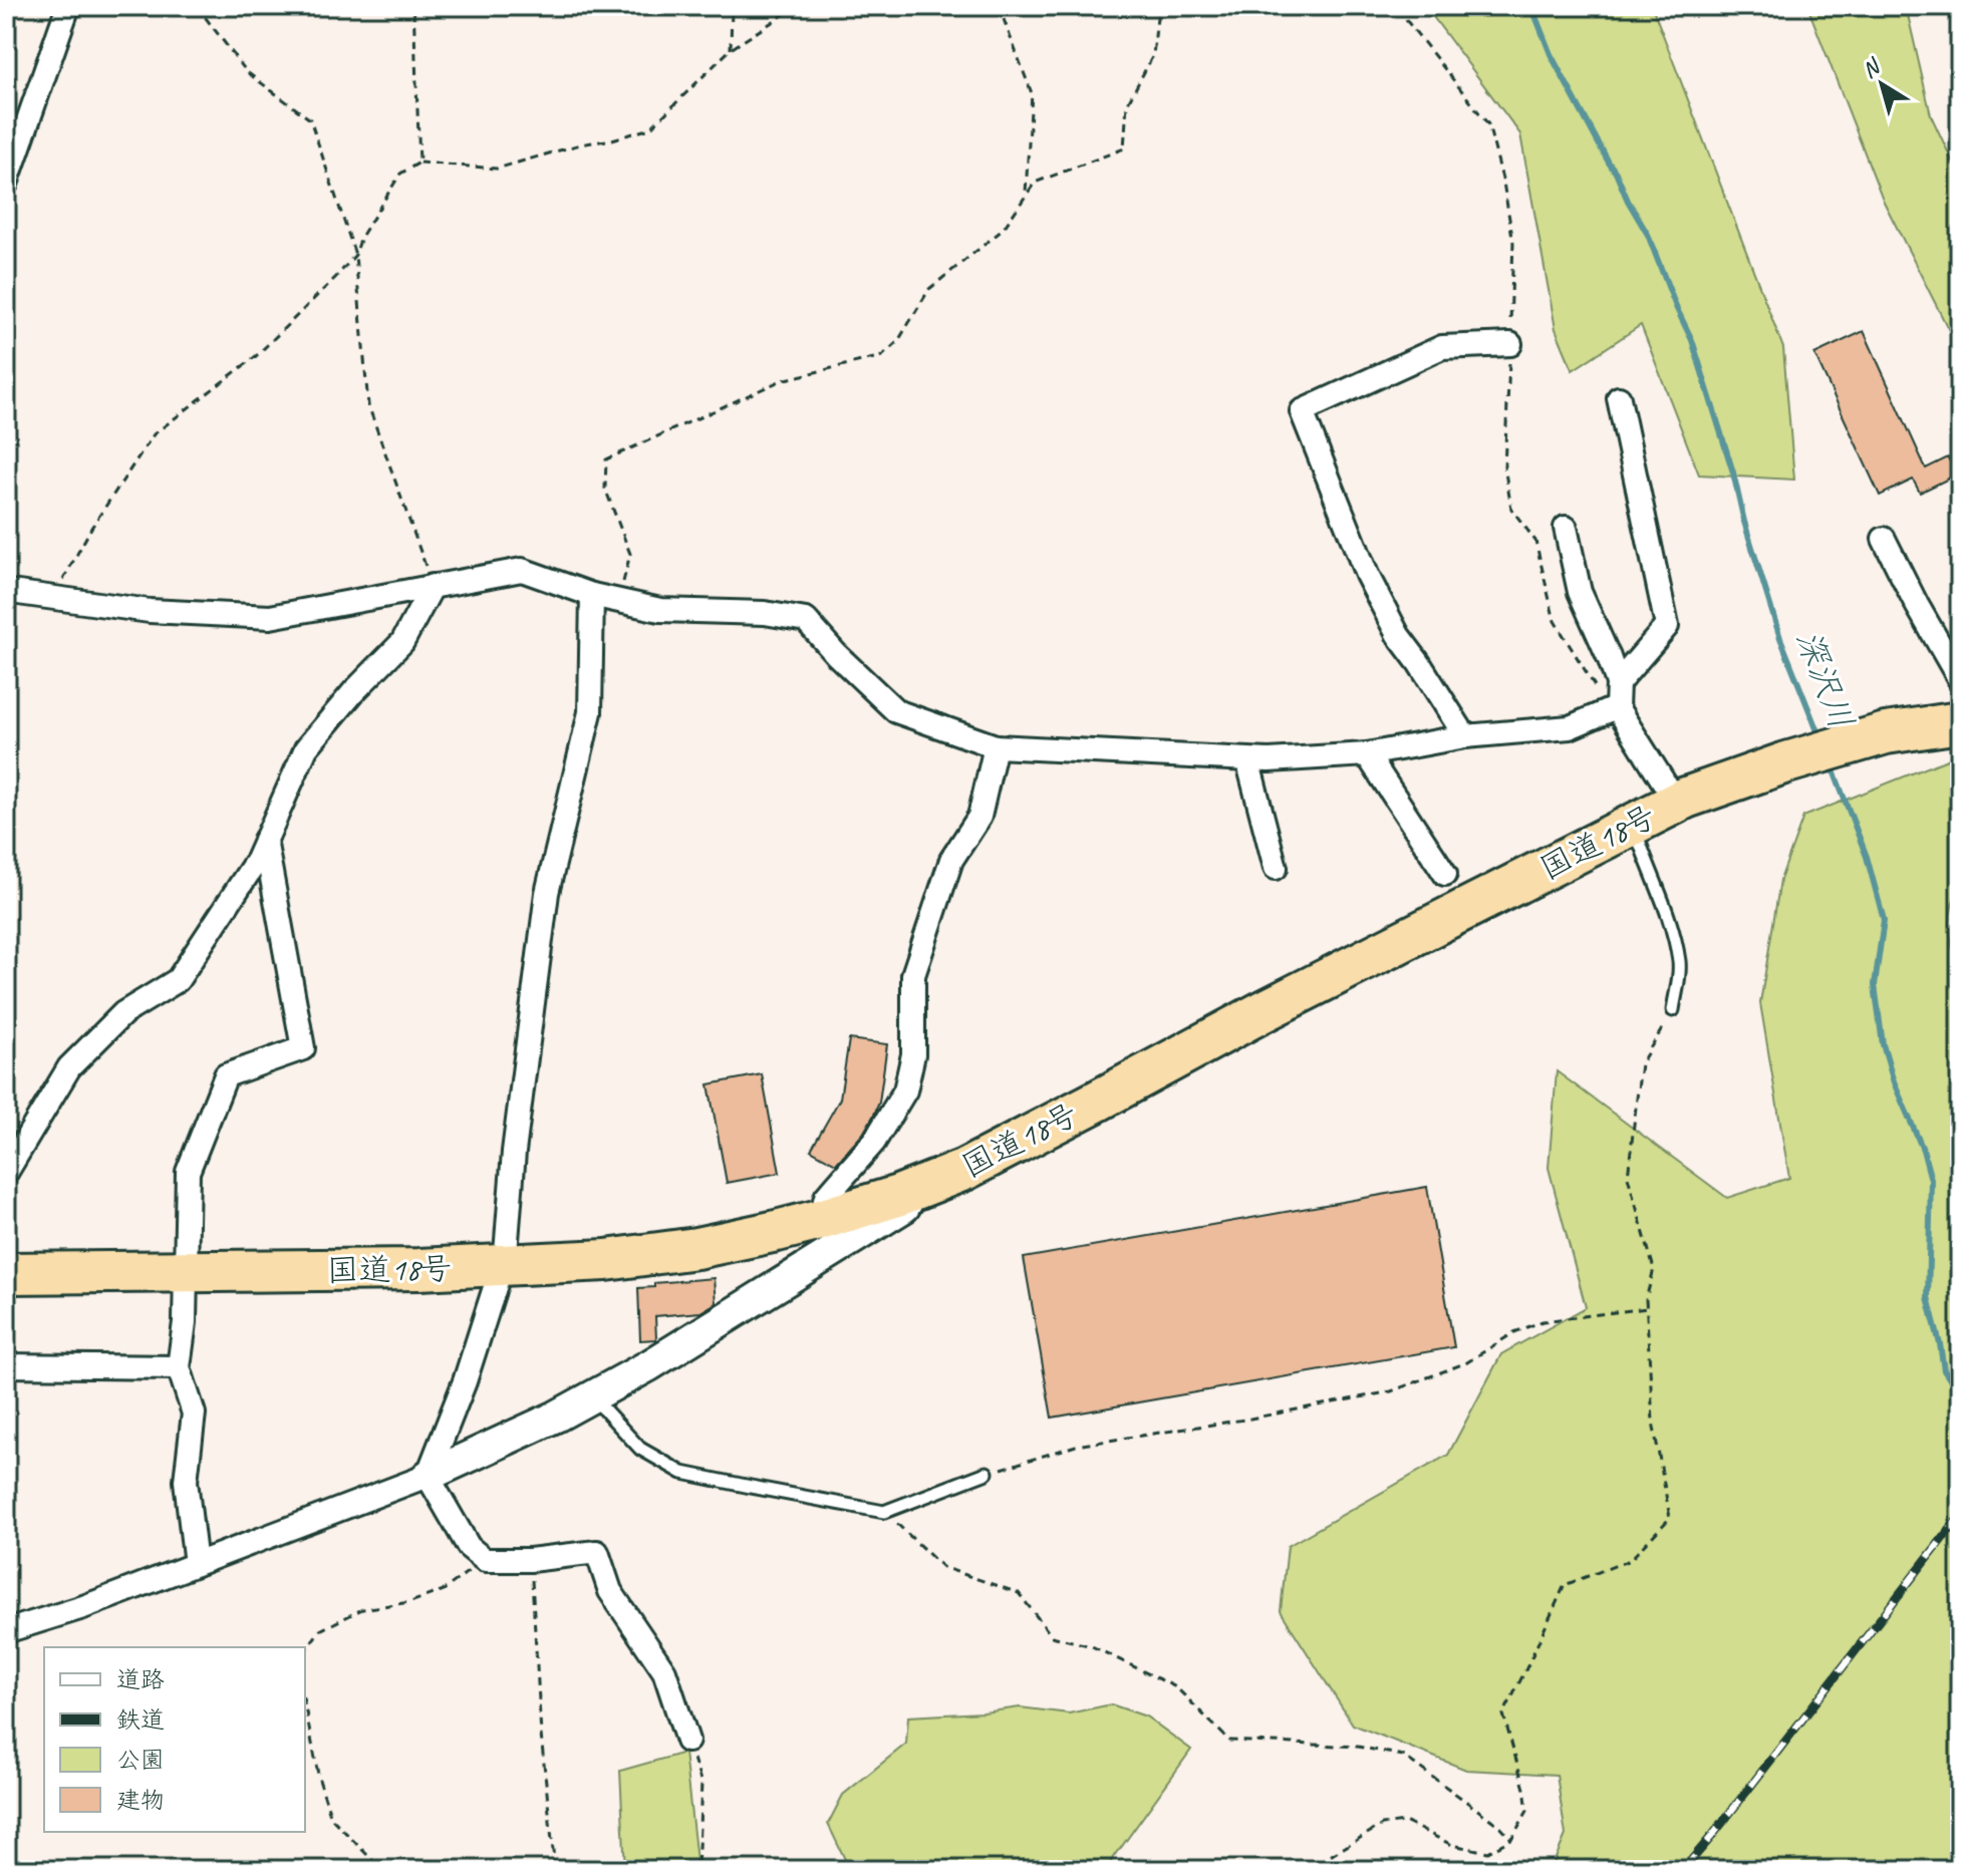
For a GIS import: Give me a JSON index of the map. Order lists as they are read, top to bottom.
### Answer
{
  "streets": {
    "highway": ["国道18号"]
  },
  "water": ["深沢川"],
  "legend": [
    "道路",
    "鉄道",
    "公園",
    "建物"
  ],
  "north": "top left"
}
